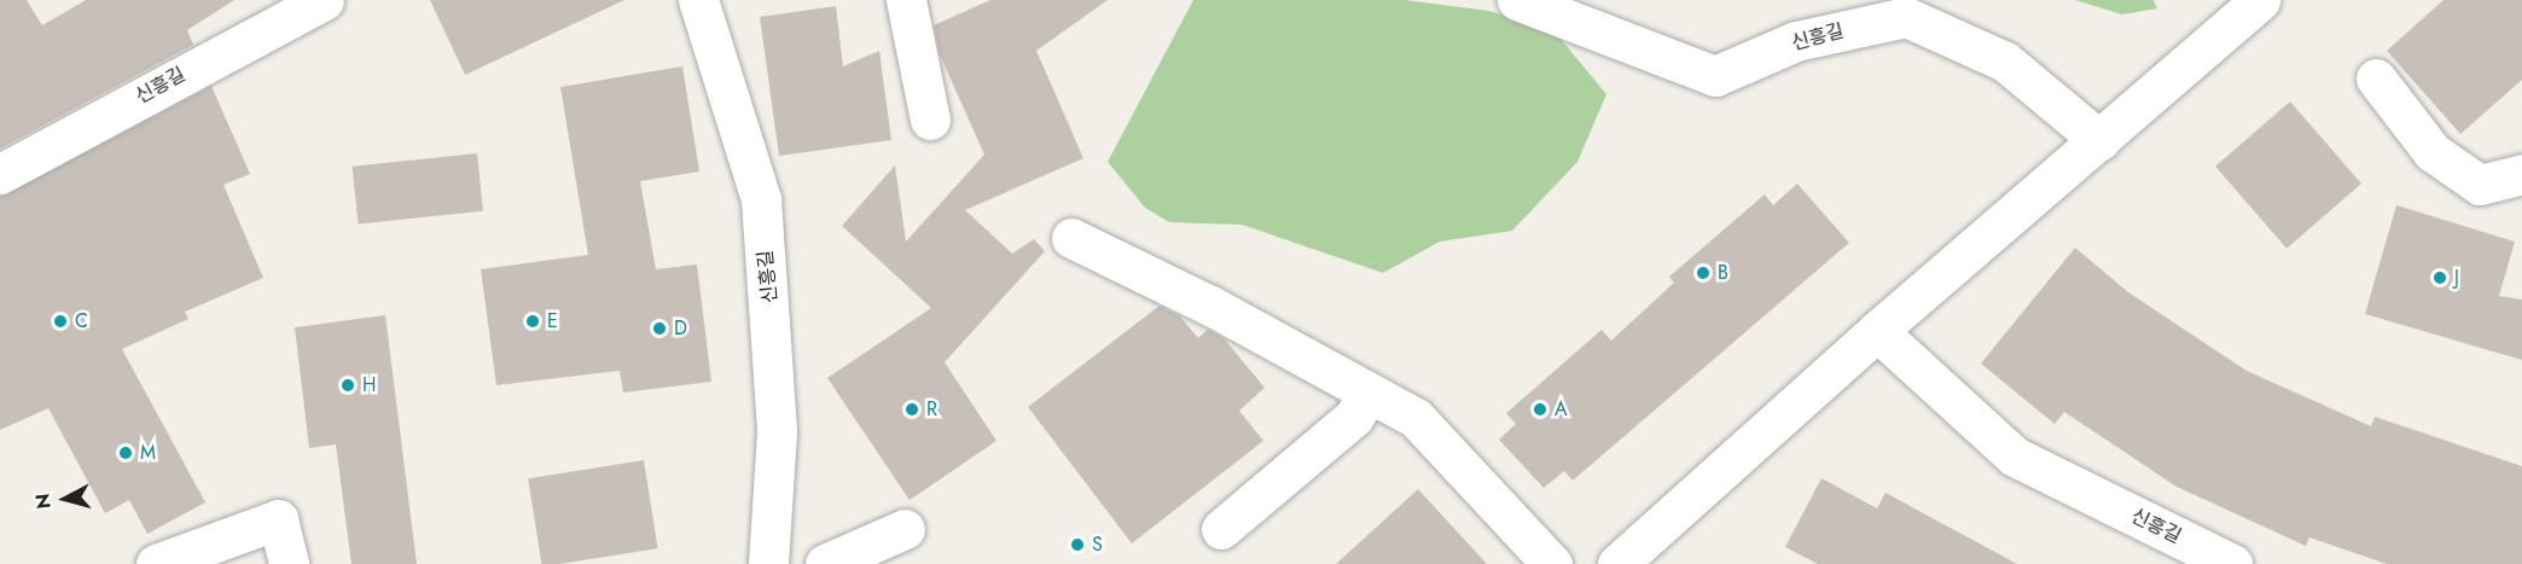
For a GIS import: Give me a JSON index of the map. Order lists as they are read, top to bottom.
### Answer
{
  "streets": {
    "street": ["신흥길"]
  },
  "places": [
    "B",
    "J",
    "C",
    "E",
    "D",
    "H",
    "R",
    "A",
    "M",
    "S"
  ],
  "north": "left"
}
